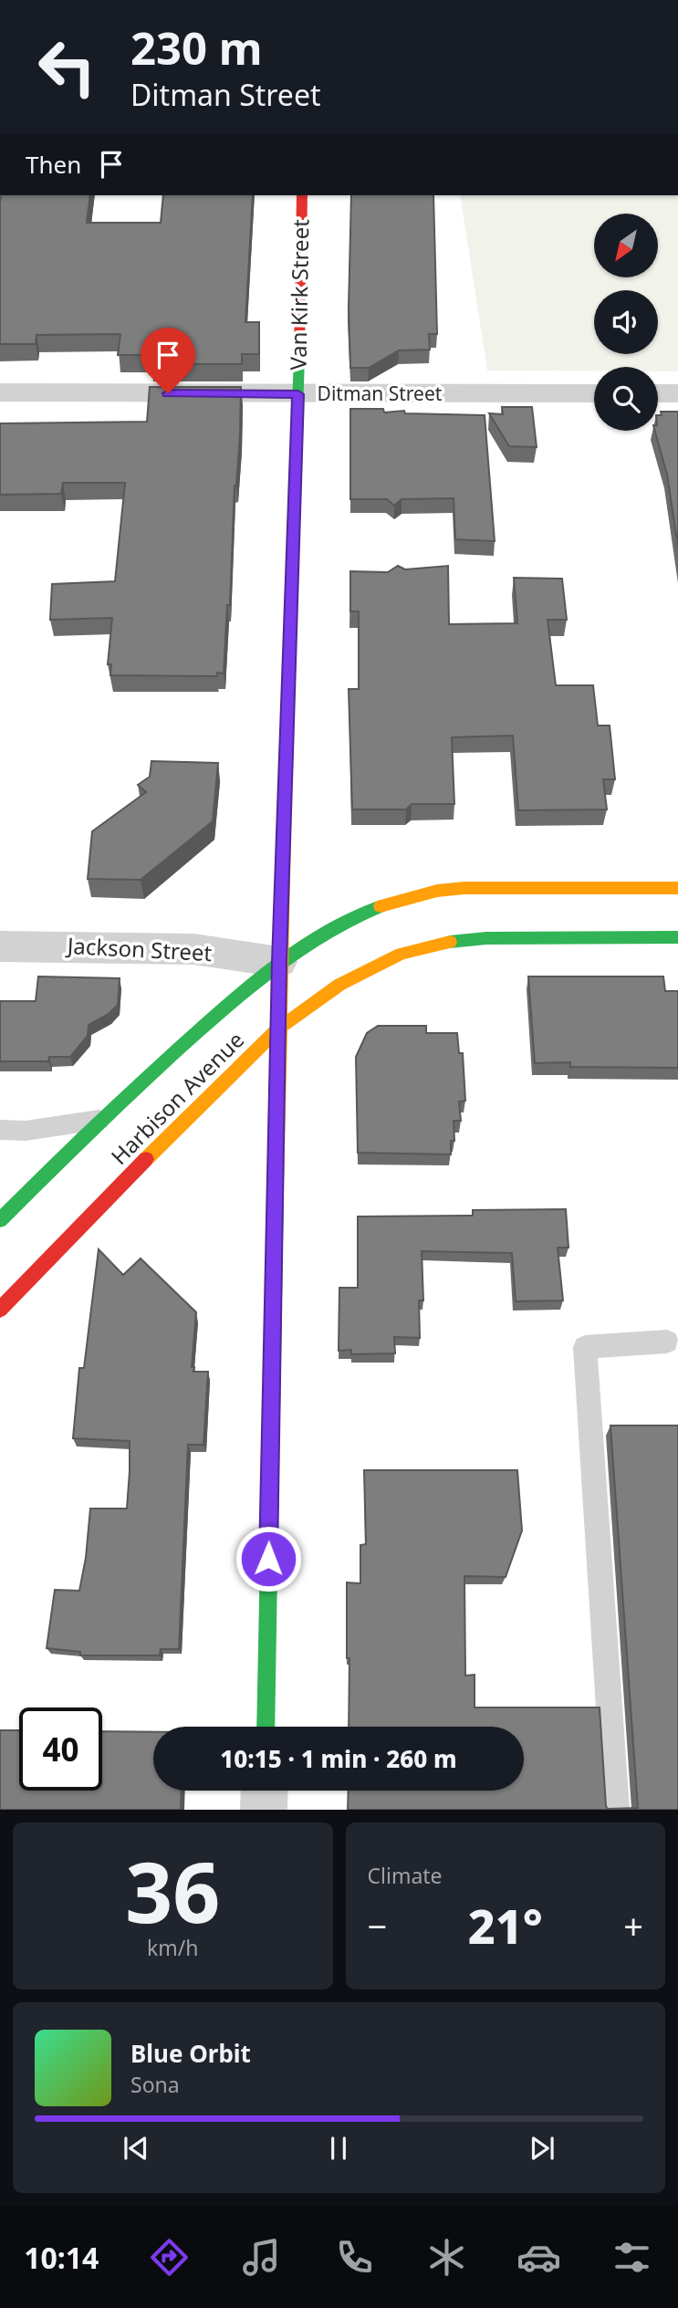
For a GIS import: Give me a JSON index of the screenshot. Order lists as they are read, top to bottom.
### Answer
{
  "streets": {
    "street": [
      "Van Kirk Street",
      "Ditman Street",
      "Jackson Street",
      "Harbison Avenue"
    ]
  },
  "crossings": [
    ["Van Kirk Street", "Ditman Street"],
    ["Van Kirk Street", "Jackson Street"],
    ["Van Kirk Street", "Harbison Avenue"],
    ["Jackson Street", "Harbison Avenue"]
  ],
  "north": "bottom left",
  "page": {
    "turn": ["230 m", "Ditman Street"],
    "then": "Then",
    "limit": "40",
    "trip": "10:15 · 1 min · 260 m",
    "tile": [
      ["36", "km/h"],
      "Climate"
    ],
    "heat": ["−", "21°", "+"],
    "song": ["Blue Orbit", "Sona"],
    "tabs": "10:14"
  }
}
